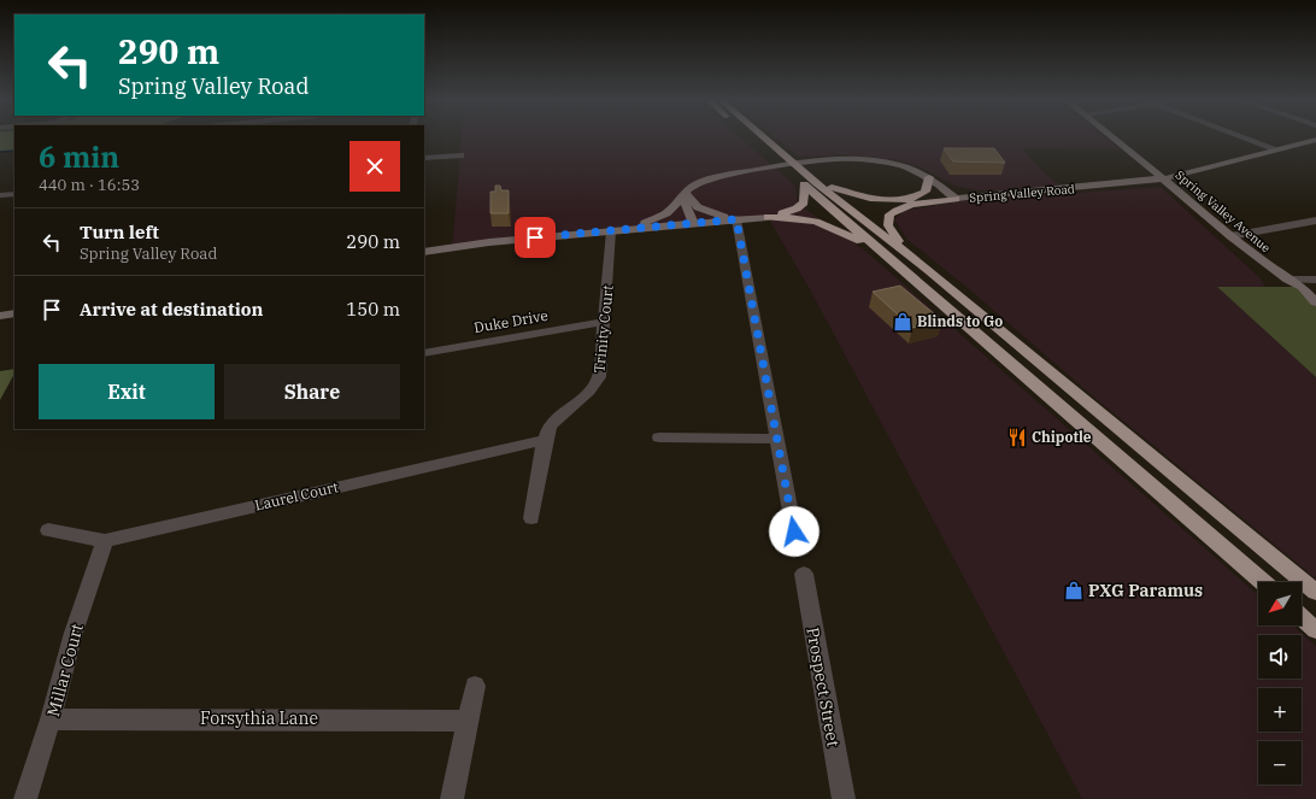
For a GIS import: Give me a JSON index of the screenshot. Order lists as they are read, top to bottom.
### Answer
{
  "streets": {
    "street": [
      "Spring Valley Road",
      "Spring Valley Avenue",
      "Duke Drive",
      "Trinity Court",
      "Laurel Court",
      "Millar Court",
      "Prospect Street",
      "Forsythia Lane"
    ]
  },
  "crossings": [
    ["Spring Valley Road", "Spring Valley Avenue"],
    ["Spring Valley Road", "Trinity Court"],
    ["Duke Drive", "Trinity Court"],
    ["Trinity Court", "Laurel Court"],
    ["Laurel Court", "Millar Court"],
    ["Millar Court", "Forsythia Lane"]
  ],
  "places": {
    "shop": ["Blinds to Go", "PXG Paramus"],
    "restaurant": ["Chipotle"]
  },
  "north": "bottom left",
  "page": {
    "turn": ["290 m", "Spring Valley Road"],
    "heading": ["6 min", "440 m · 16:53"],
    "list": [
      {
        "name": "Turn left",
        "note": "Spring Valley Road",
        "value": "290 m"
      },
      {
        "name": "Arrive at destination",
        "value": "150 m"
      }
    ],
    "buttons": ["Exit", "Share"],
    "map_buttons": ["+", "−"]
  }
}
